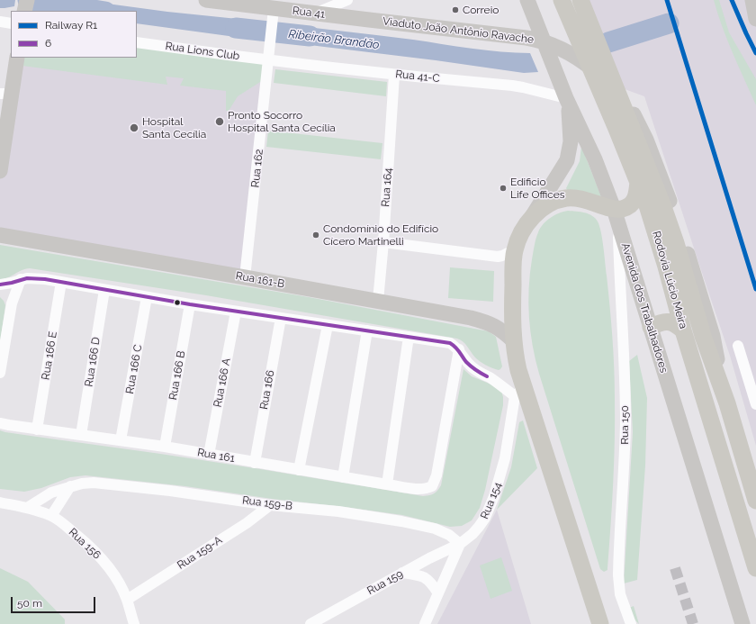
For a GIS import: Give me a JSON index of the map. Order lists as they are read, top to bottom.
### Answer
{
  "streets": {
    "main road": ["Rodovia Lúcio Meira"],
    "street": [
      "Rua 41",
      "Viaduto João Antônio Ravache",
      "Rua Lions Club",
      "Rua 41-C",
      "Rua 162",
      "Rua 164",
      "Rua 161-B",
      "Avenida dos Trabalhadores",
      "Rua 166 E",
      "Rua 166 D",
      "Rua 166 C",
      "Rua 166 B",
      "Rua 166 A",
      "Rua 166",
      "Rua 150",
      "Rua 161",
      "Rua 154",
      "Rua 159-B",
      "Rua 156",
      "Rua 159-A",
      "Rua 159"
    ]
  },
  "crossings": [
    ["Rua 41", "Viaduto João Antônio Ravache"],
    ["Rua 41", "Rua 162"],
    ["Viaduto João Antônio Ravache", "Rodovia Lúcio Meira"],
    ["Rua Lions Club", "Rua 41-C"],
    ["Rua Lions Club", "Rua 162"],
    ["Rua 41-C", "Rua 162"],
    ["Rua 41-C", "Rua 164"],
    ["Rua 41-C", "Avenida dos Trabalhadores"],
    ["Rua 162", "Rua 161-B"],
    ["Rua 164", "Rua 161-B"],
    ["Avenida dos Trabalhadores", "Rua 150"],
    ["Rua 166 E", "Rua 161"],
    ["Rua 166 D", "Rua 161"],
    ["Rua 166 C", "Rua 161"],
    ["Rua 166 B", "Rua 161"],
    ["Rua 166 A", "Rua 161"],
    ["Rua 166", "Rua 161"],
    ["Rua 154", "Rua 159-B"],
    ["Rua 154", "Rua 159"],
    ["Rua 159-B", "Rua 156"],
    ["Rua 159-B", "Rua 159-A"],
    ["Rua 159-B", "Rua 159"],
    ["Rua 156", "Rua 159-A"]
  ],
  "water": ["Ribeirão Brandão"],
  "places": [
    "Correio",
    "Pronto Socorro Hospital Santa Cecília",
    "Hospital Santa Cecília",
    "Edificio Life Offices",
    "Condomínio do Edifício Cícero Martinelli"
  ],
  "lines": ["rail line R1", "transit line 6"],
  "legend": ["Railway R1", "6"],
  "scale_bar": "50 m"
}
